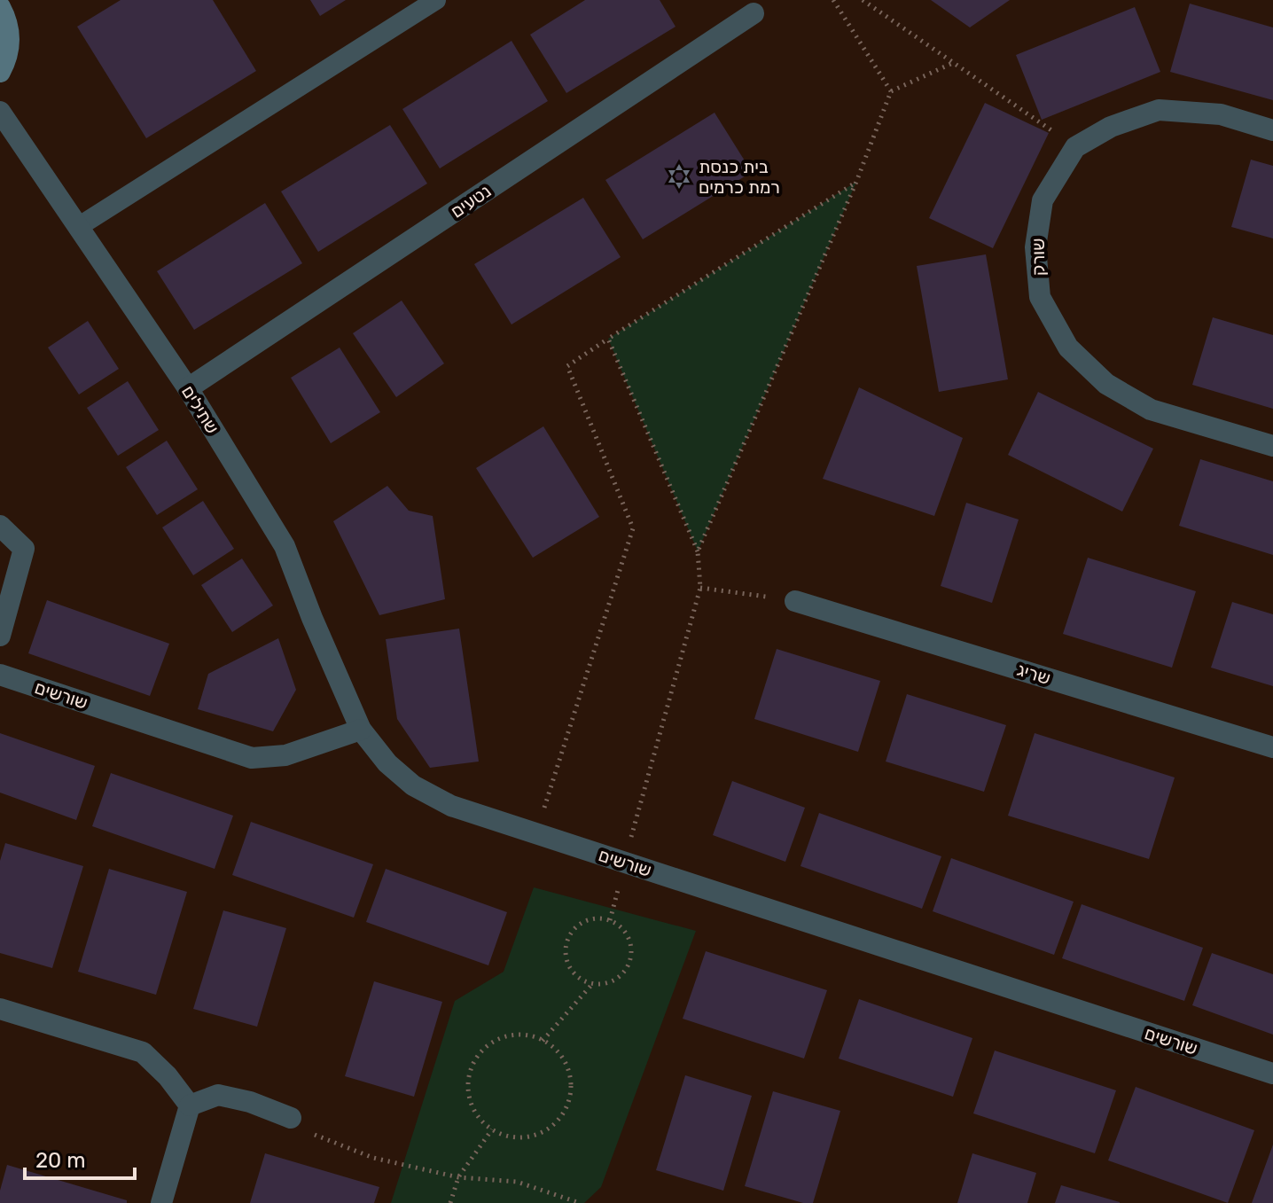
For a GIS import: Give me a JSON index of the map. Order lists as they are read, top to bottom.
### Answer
{
  "streets": {
    "street": [
      "נטעים",
      "שורק",
      "שתילים",
      "שריג",
      "שורשים"
    ]
  },
  "crossings": [
    ["נטעים", "שתילים"],
    ["שתילים", "שורשים"]
  ],
  "places": {
    "synagogue": ["בית כנסת רמת כרמים"]
  },
  "scale_bar": "20 m"
}
